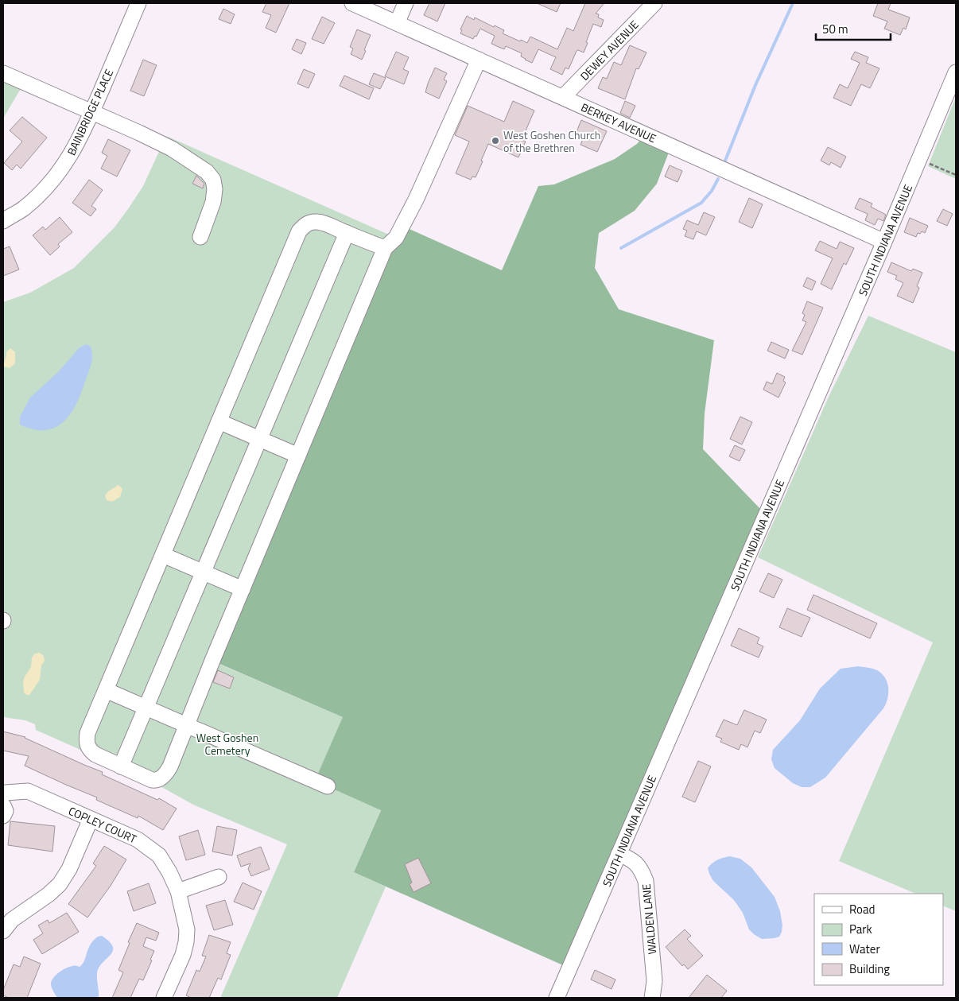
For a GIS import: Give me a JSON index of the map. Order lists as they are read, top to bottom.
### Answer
{
  "streets": {
    "street": [
      "DEWEY AVENUE",
      "BAINBRIDGE PLACE",
      "BERKEY AVENUE",
      "SOUTH INDIANA AVENUE",
      "COPLEY COURT",
      "WALDEN LANE"
    ]
  },
  "crossings": [
    ["DEWEY AVENUE", "BERKEY AVENUE"],
    ["BERKEY AVENUE", "SOUTH INDIANA AVENUE"],
    ["SOUTH INDIANA AVENUE", "WALDEN LANE"]
  ],
  "parks": ["West Goshen Cemetery"],
  "places": ["West Goshen Church of the Brethren"],
  "legend": [
    "Road",
    "Park",
    "Water",
    "Building"
  ],
  "scale_bar": "50 m"
}
